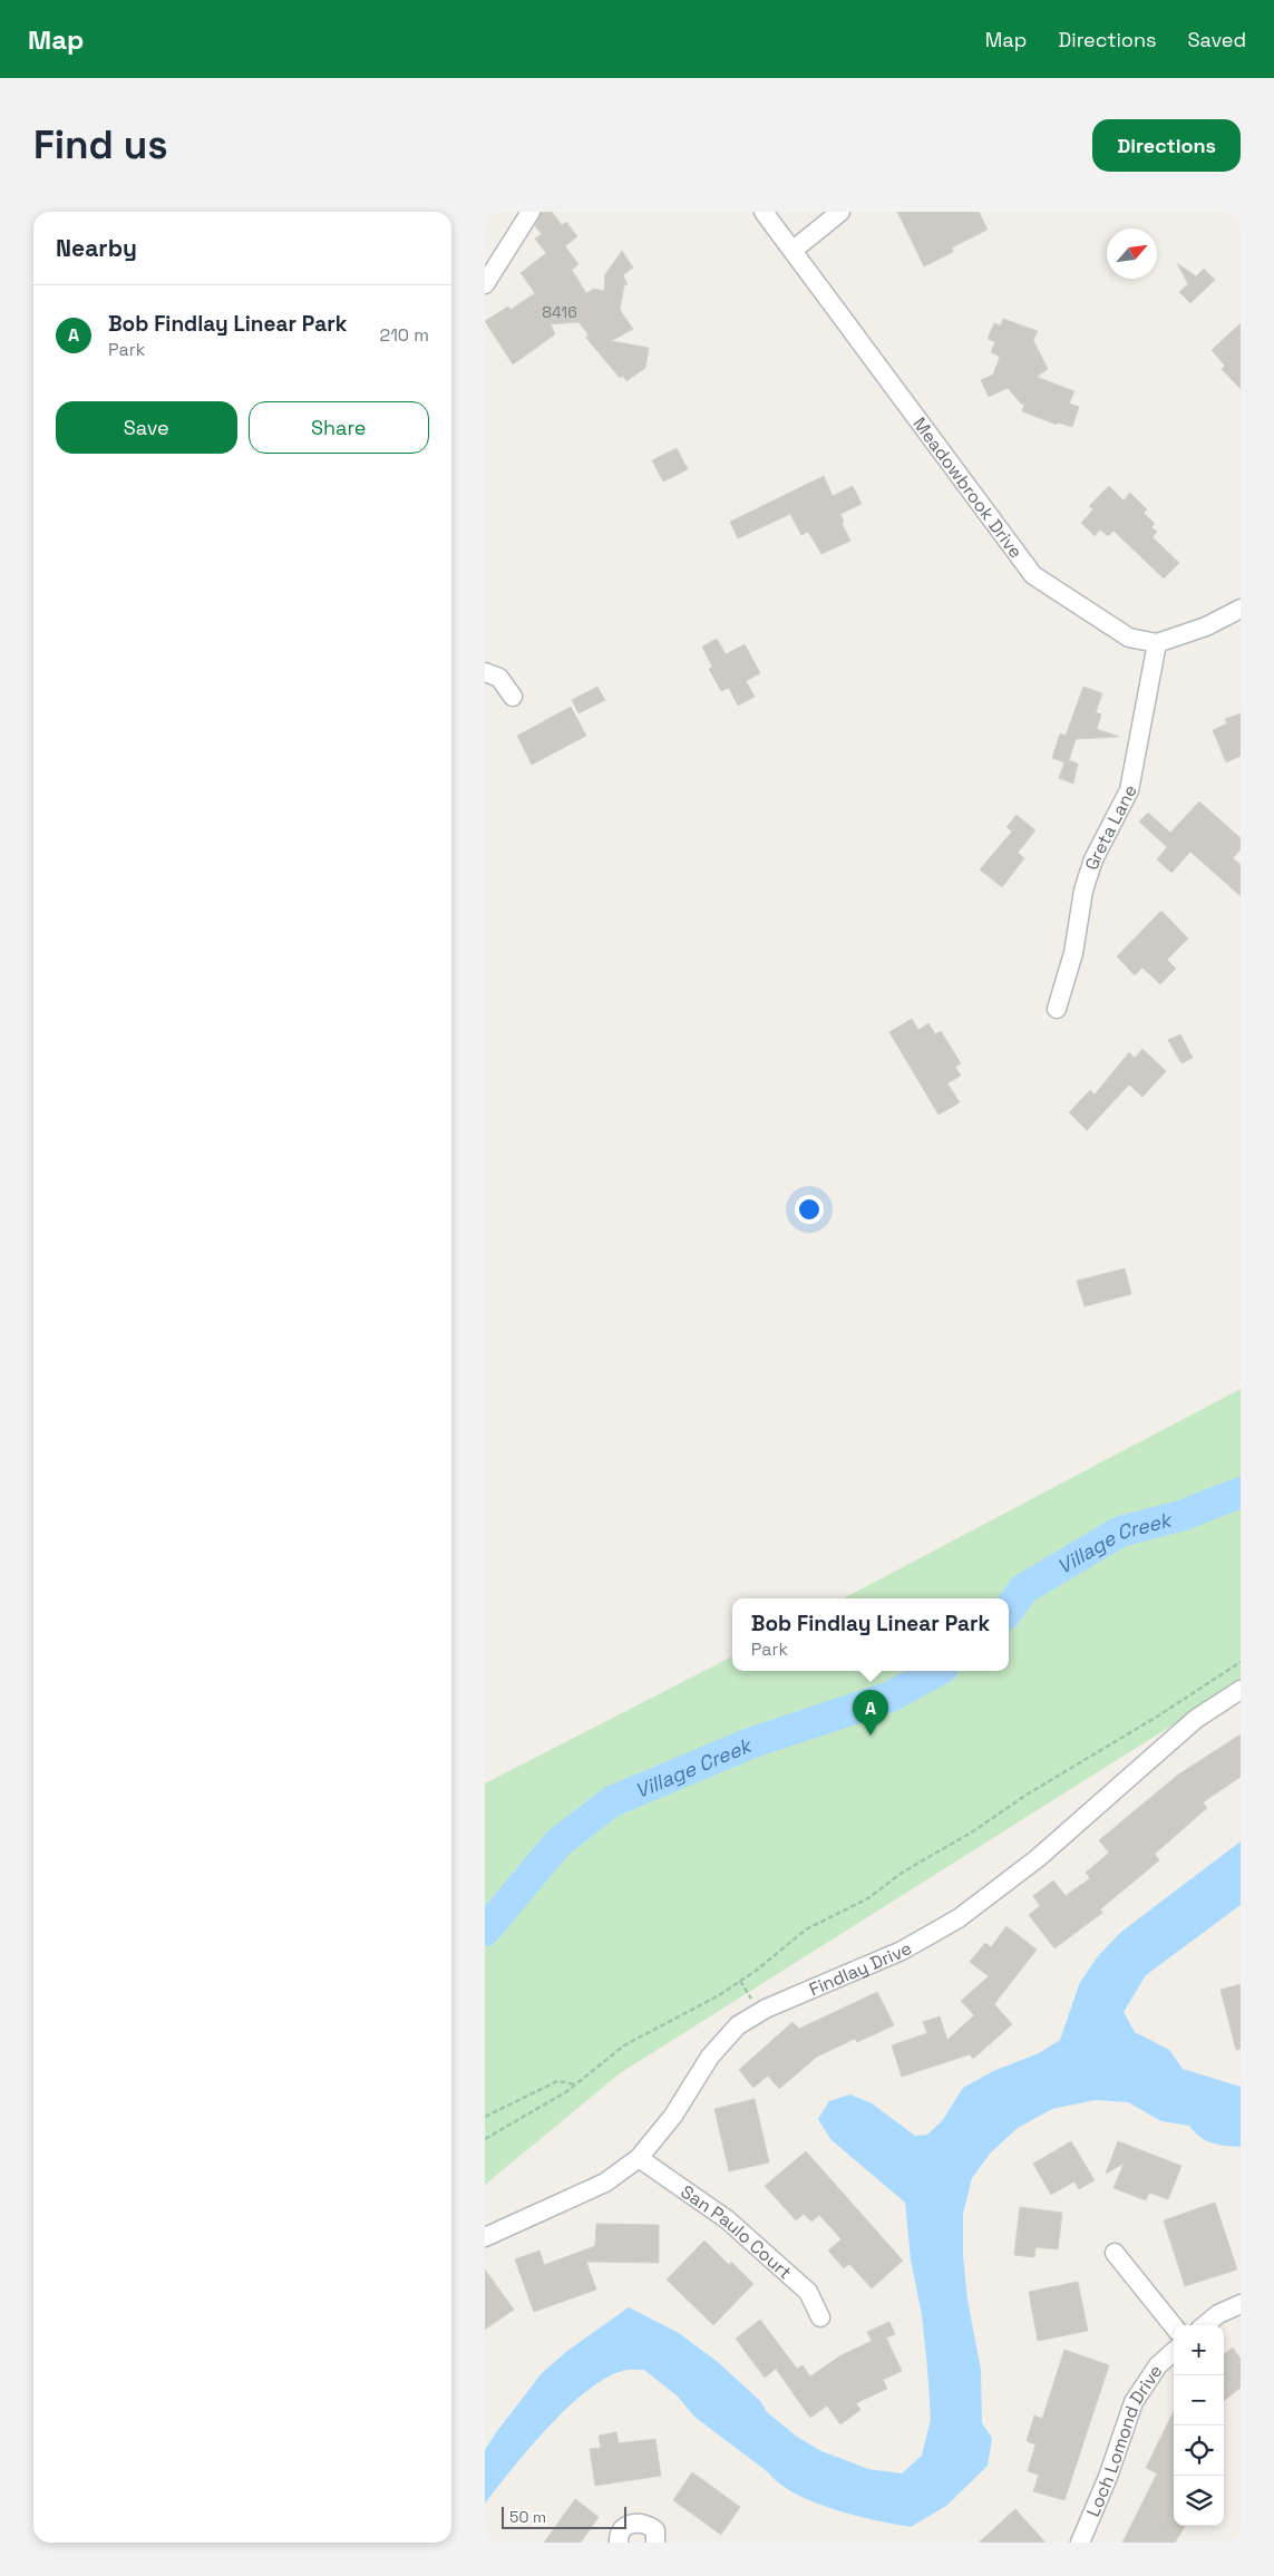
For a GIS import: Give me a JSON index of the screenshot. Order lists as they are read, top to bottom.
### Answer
{
  "streets": {
    "street": [
      "Meadowbrook Drive",
      "Greta Lane",
      "Findlay Drive",
      "San Paulo Court",
      "Loch Lomond Drive"
    ]
  },
  "crossings": [
    ["Meadowbrook Drive", "Greta Lane"],
    ["Findlay Drive", "San Paulo Court"]
  ],
  "water": ["Village Creek"],
  "house_numbers": ["8416"],
  "scale_bar": "50 m",
  "north": "top right",
  "page": {
    "header": "Map",
    "nav": ["Map", "Directions", "Saved"],
    "buttons": [
      "Directions",
      ["Save", "Share"]
    ],
    "title": "Find us",
    "heading": "Nearby",
    "list": [
      {
        "mark": "A",
        "name": "Bob Findlay Linear Park",
        "note": "Park",
        "value": "210 m"
      }
    ],
    "popup": ["Bob Findlay Linear Park", "Park"],
    "pins": "A",
    "map_buttons": ["+", "−"],
    "scale": "50 m"
  }
}
